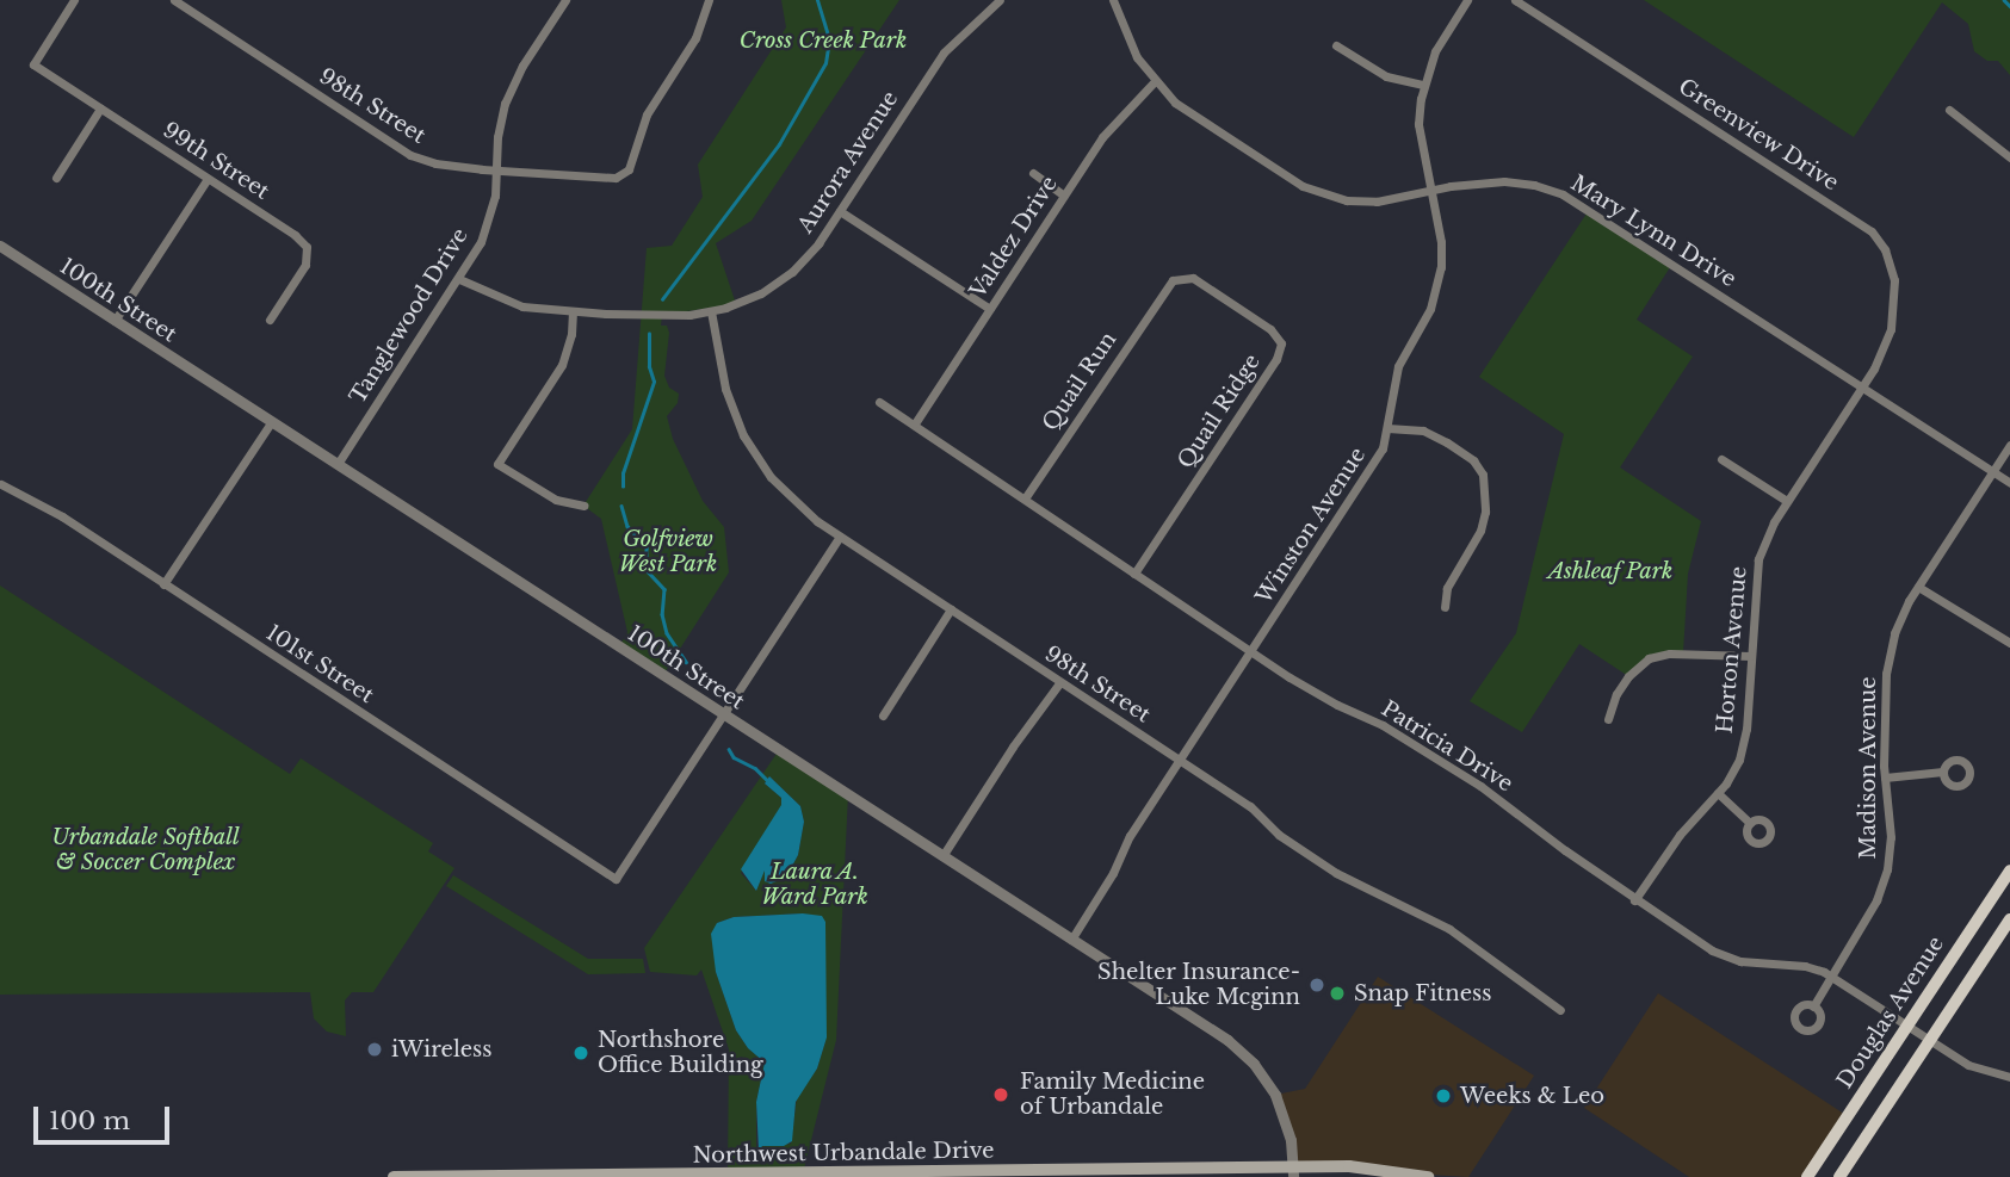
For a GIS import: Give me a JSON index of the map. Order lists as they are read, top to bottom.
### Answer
{
  "streets": {
    "main road": ["Douglas Avenue", "Northwest Urbandale Drive"],
    "street": [
      "98th Street",
      "Greenview Drive",
      "99th Street",
      "Aurora Avenue",
      "Mary Lynn Drive",
      "Valdez Drive",
      "100th Street",
      "Tanglewood Drive",
      "Quail Run",
      "Quail Ridge",
      "Winston Avenue",
      "Horton Avenue",
      "101st Street",
      "Patricia Drive",
      "Madison Avenue"
    ]
  },
  "crossings": [
    ["98th Street", "Aurora Avenue"],
    ["98th Street", "Tanglewood Drive"],
    ["98th Street", "Winston Avenue"],
    ["Greenview Drive", "Horton Avenue"],
    ["Aurora Avenue", "Tanglewood Drive"],
    ["Mary Lynn Drive", "Valdez Drive"],
    ["Mary Lynn Drive", "Winston Avenue"],
    ["Mary Lynn Drive", "Horton Avenue"],
    ["Mary Lynn Drive", "Madison Avenue"],
    ["Valdez Drive", "Patricia Drive"],
    ["100th Street", "Tanglewood Drive"],
    ["100th Street", "Winston Avenue"],
    ["100th Street", "101st Street"],
    ["100th Street", "Northwest Urbandale Drive"],
    ["Quail Run", "Quail Ridge"],
    ["Quail Run", "Patricia Drive"],
    ["Quail Ridge", "Patricia Drive"],
    ["Winston Avenue", "Patricia Drive"],
    ["Horton Avenue", "Patricia Drive"],
    ["Patricia Drive", "Madison Avenue"],
    ["Patricia Drive", "Douglas Avenue"]
  ],
  "parks": [
    "Cross Creek Park",
    "Golfview West Park",
    "Ashleaf Park",
    "Urbandale Softball & Soccer Complex",
    "Laura A. Ward Park"
  ],
  "places": [
    "Shelter Insurance- Luke Mcginn",
    "Snap Fitness",
    "iWireless",
    "Northshore Office Building",
    "Family Medicine of Urbandale",
    "Weeks & Leo"
  ],
  "scale_bar": "100 m"
}
